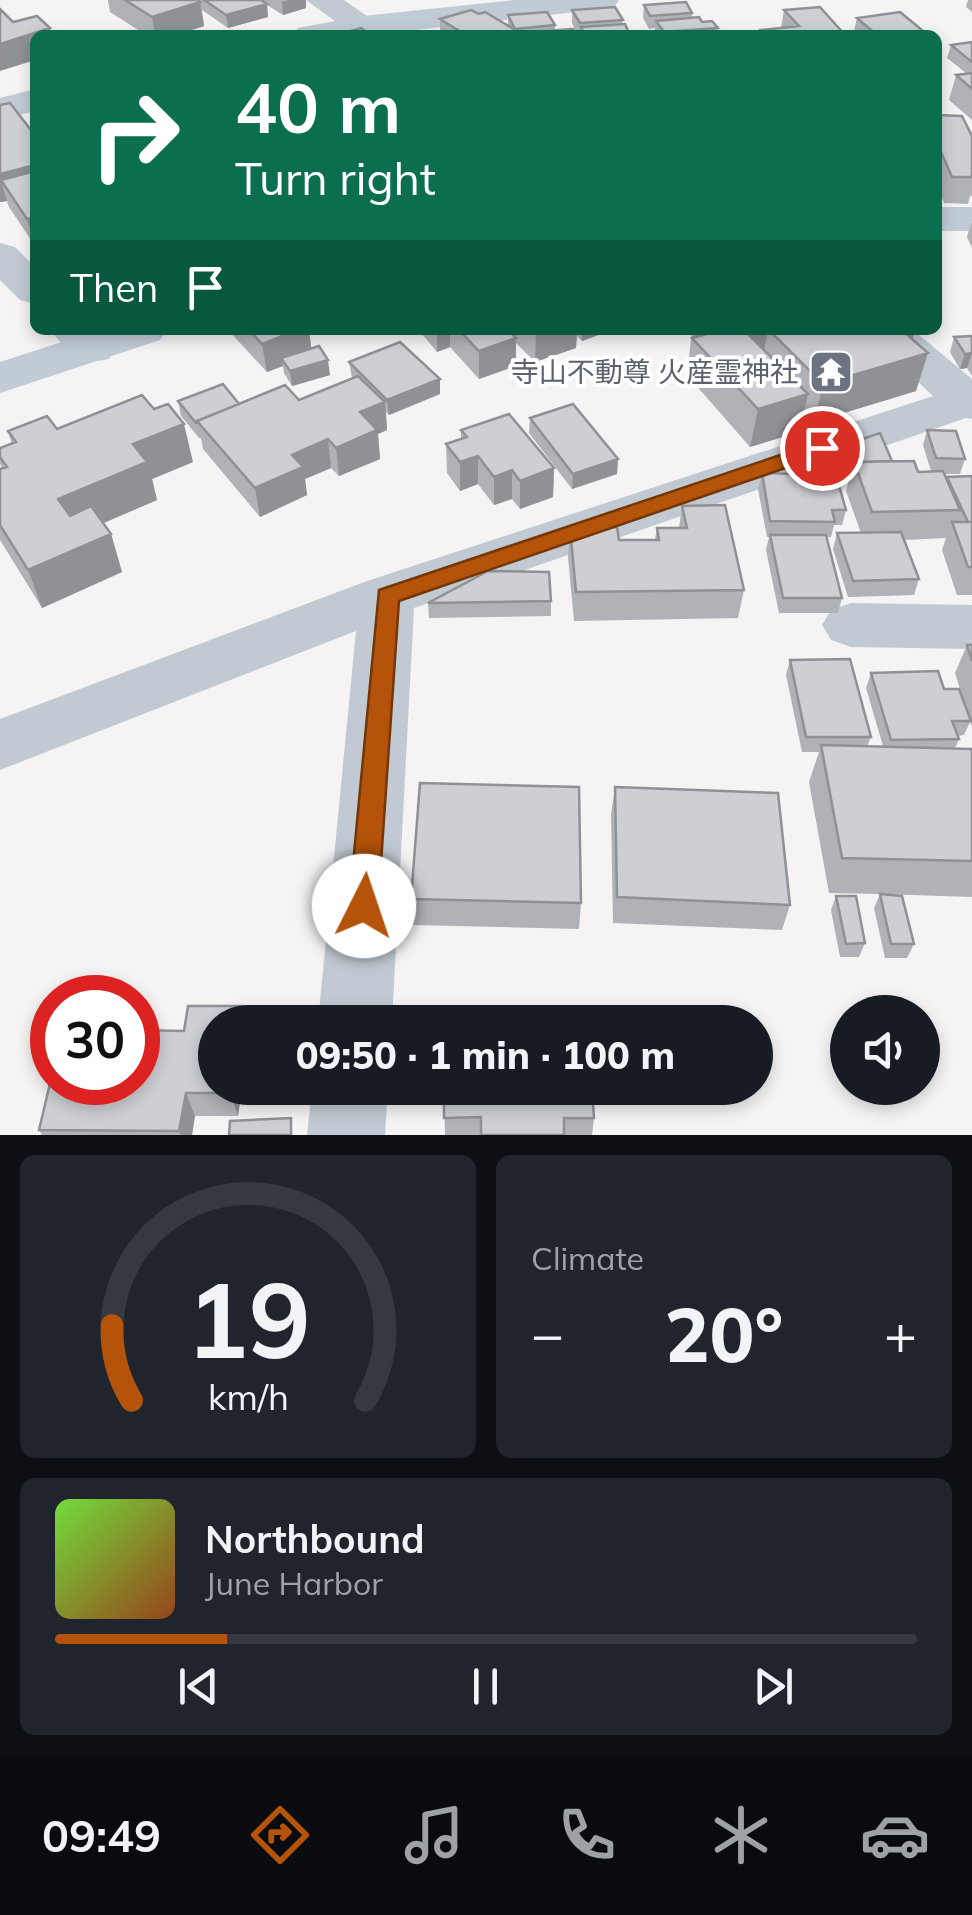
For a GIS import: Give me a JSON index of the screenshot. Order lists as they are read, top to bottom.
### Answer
{
  "places": {
    "temple": ["寺山不動尊 火産霊神社"]
  },
  "page": {
    "turn": ["40 m", "Turn right"],
    "then": "Then",
    "limit": "30",
    "trip": "09:50 · 1 min · 100 m",
    "tile": "Climate",
    "heat": ["−", "20°", "+"],
    "song": ["Northbound", "June Harbor"],
    "tabs": "09:49",
    "gauge": ["19", "km/h"]
  }
}
